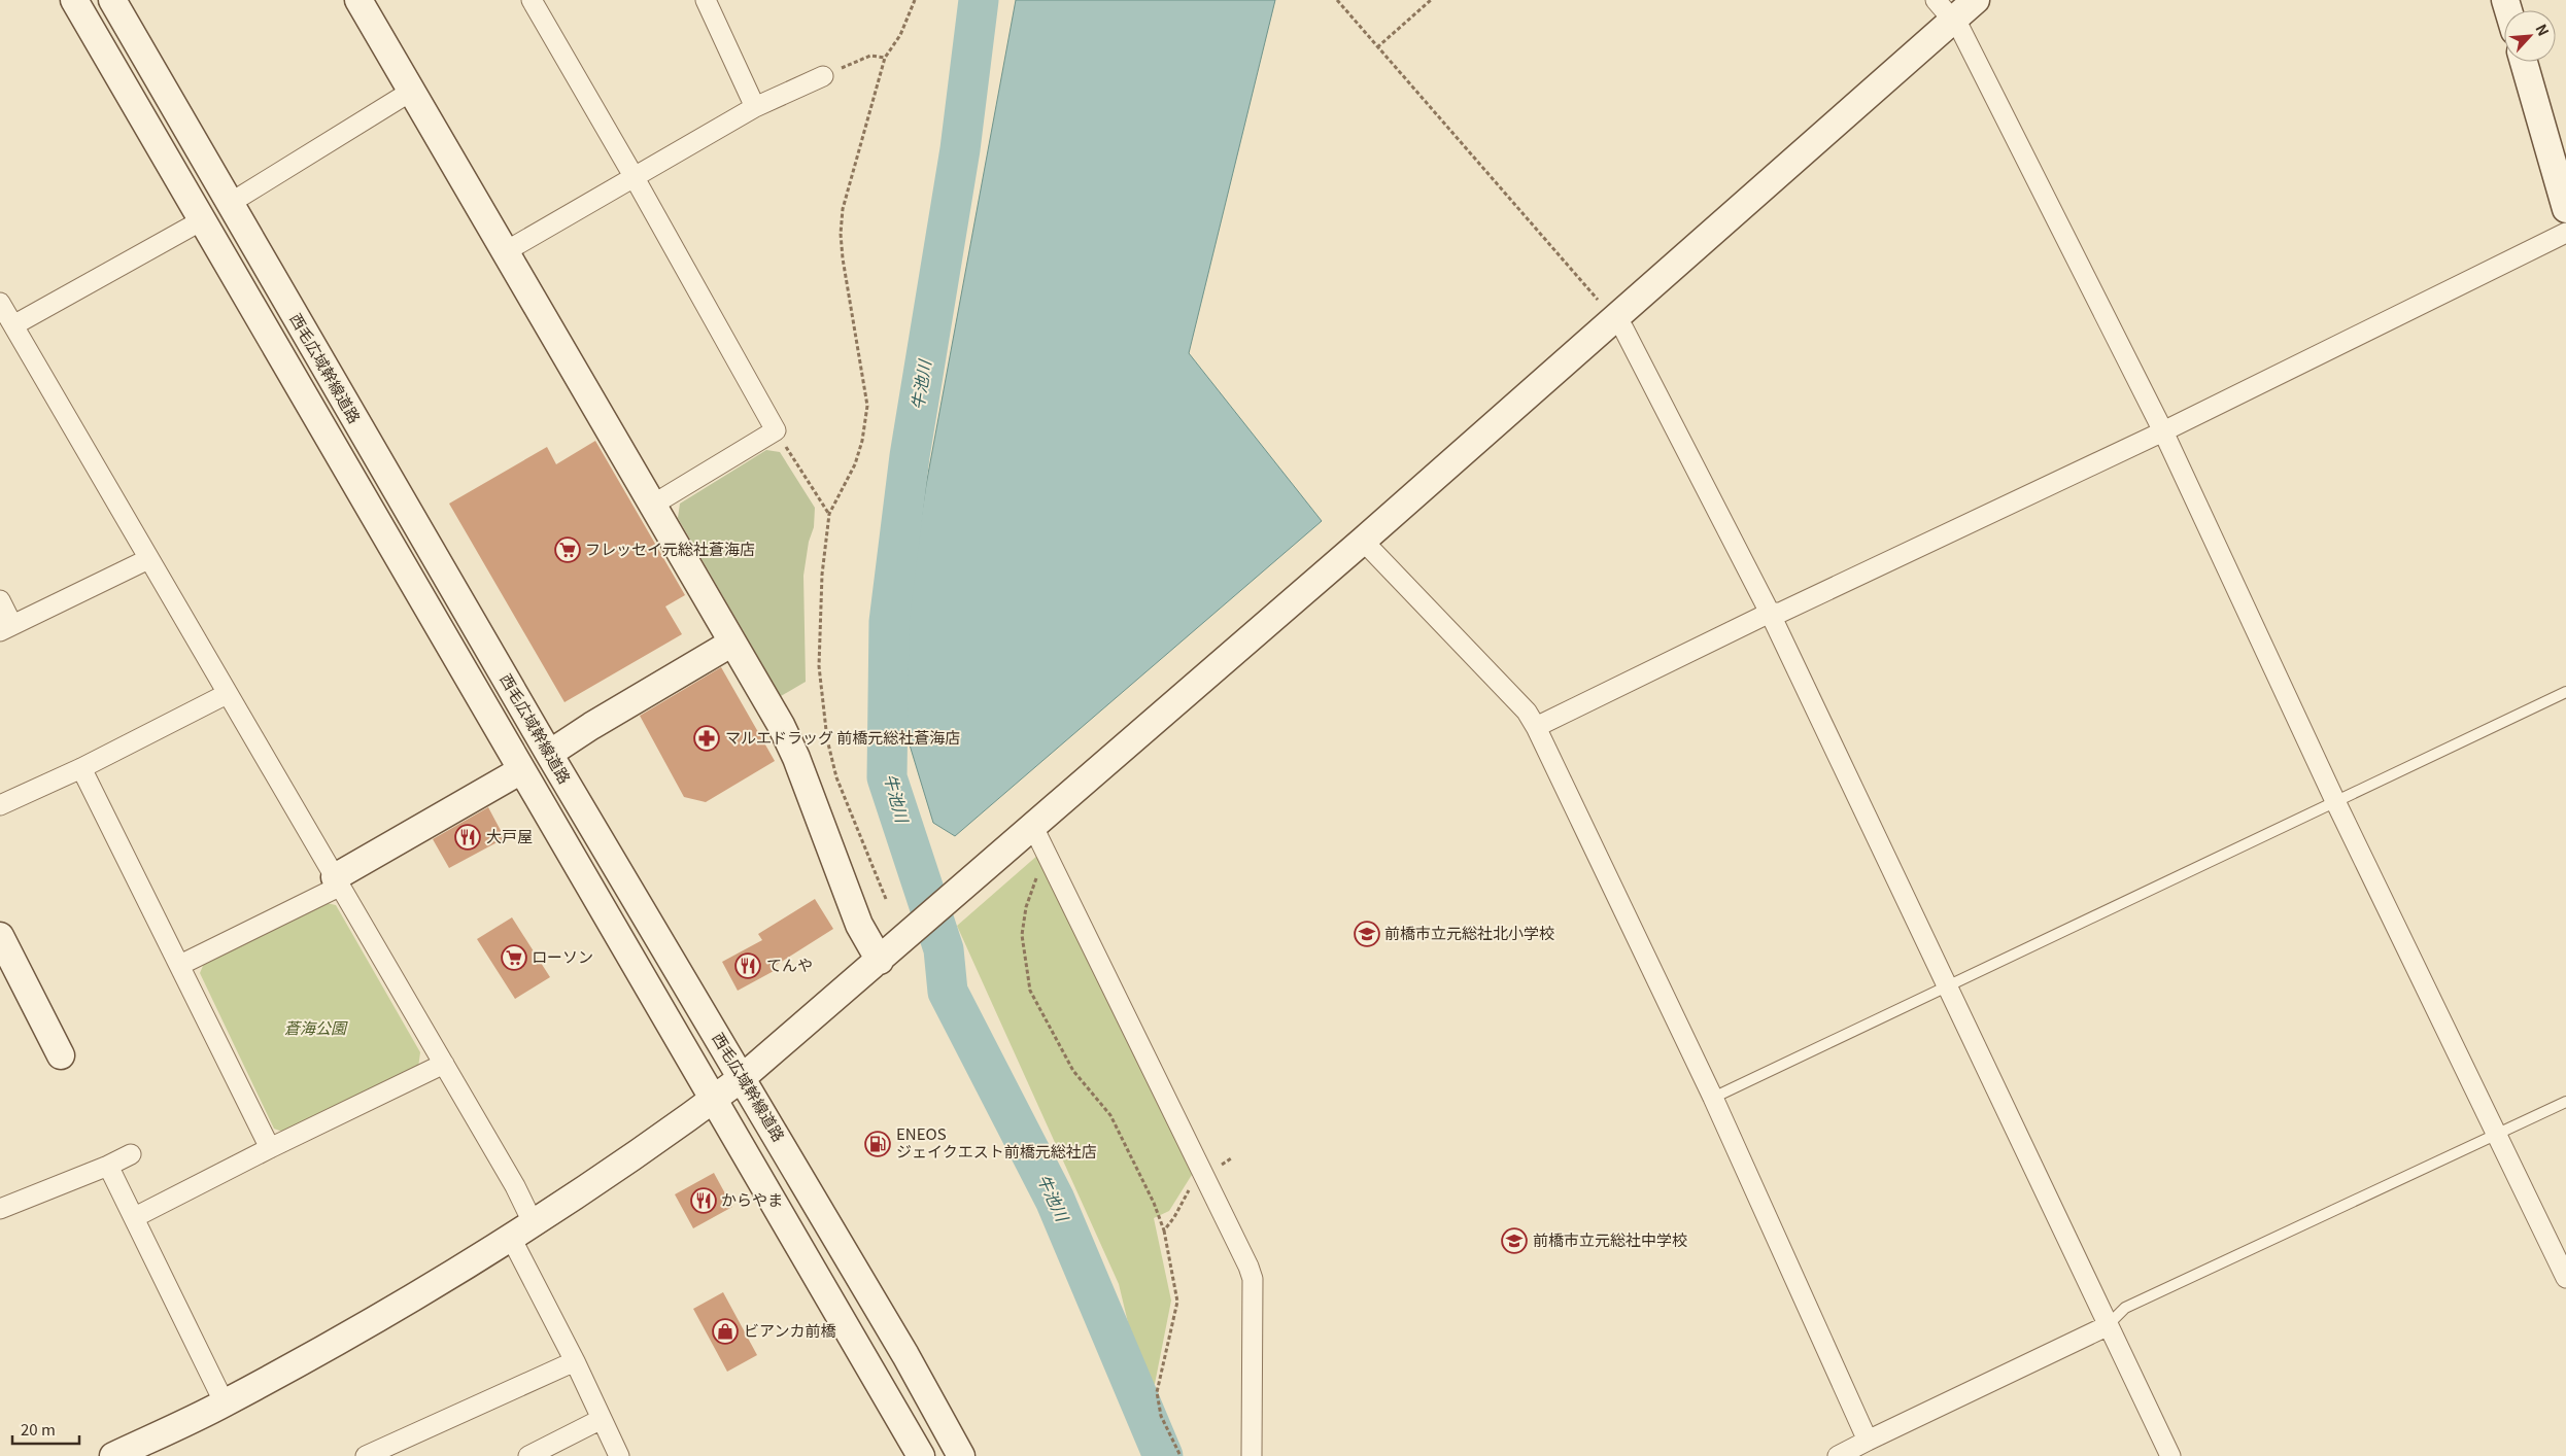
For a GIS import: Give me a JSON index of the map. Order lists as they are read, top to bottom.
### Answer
{
  "streets": {
    "street": ["西毛広域幹線道路"]
  },
  "water": ["牛池川"],
  "parks": ["蒼海公園"],
  "places": {
    "supermarket": ["フレッセイ元総社蒼海店", "ローソン"],
    "pharmacy": ["マルエドラッグ 前橋元総社蒼海店"],
    "restaurant": ["大戸屋", "てんや", "からやま"],
    "school or university": ["前橋市立元総社北小学校", "前橋市立元総社中学校"],
    "fuel station": ["ENEOS ジェイクエスト前橋元総社店"],
    "shop": ["ビアンカ前橋"]
  },
  "scale_bar": "20 m",
  "north": "top right"
}
